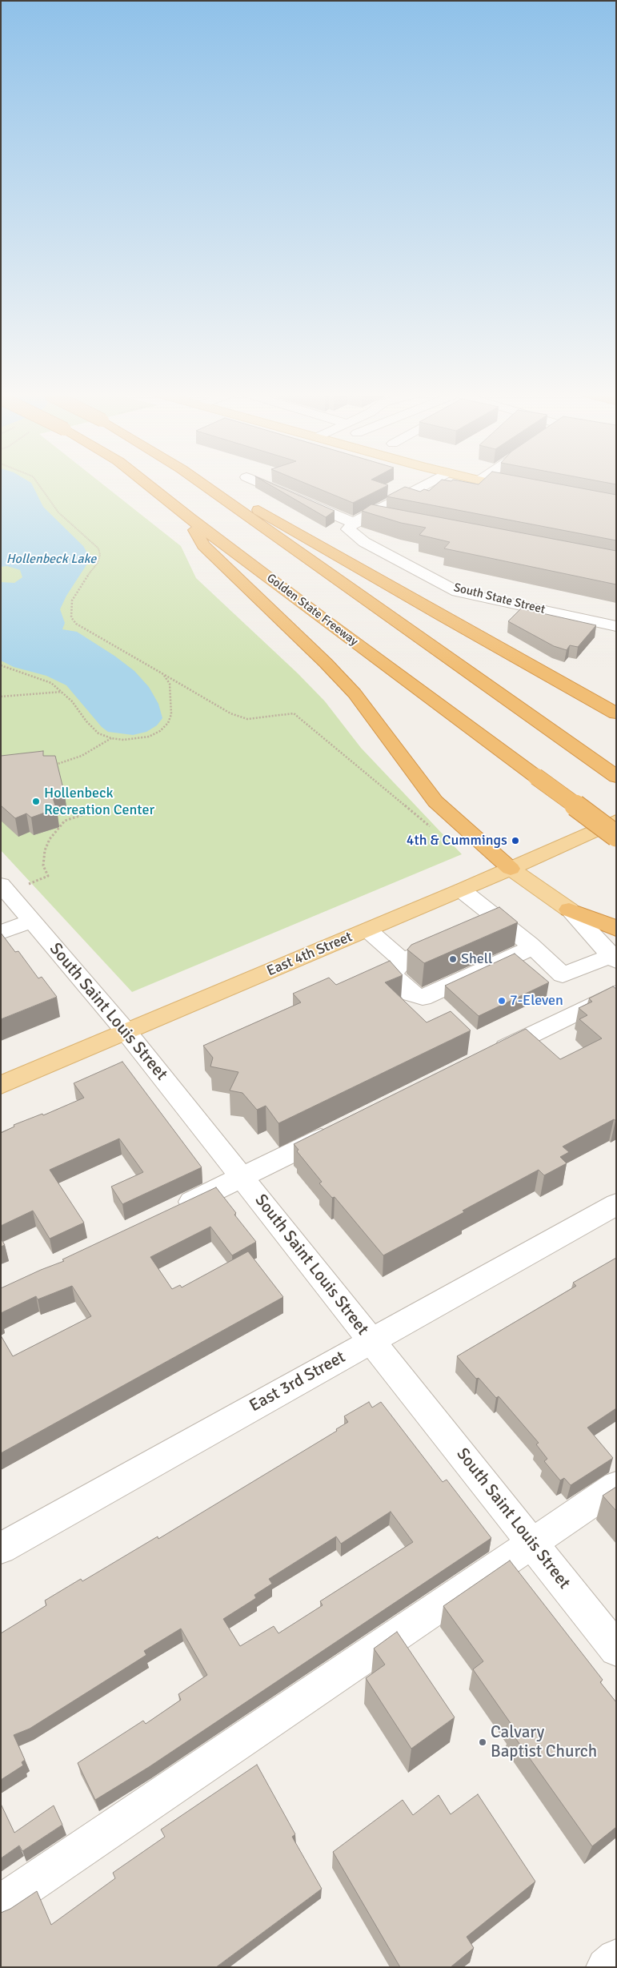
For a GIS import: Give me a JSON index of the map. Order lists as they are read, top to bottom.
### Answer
{
  "streets": {
    "highway": ["Golden State Freeway"],
    "main road": ["East 4th Street"],
    "street": ["South State Street", "South Saint Louis Street", "East 3rd Street"]
  },
  "crossings": [
    ["East 4th Street", "South Saint Louis Street"],
    ["South Saint Louis Street", "East 3rd Street"]
  ],
  "water": ["Hollenbeck Lake"],
  "places": [
    "Hollenbeck Recreation Center",
    "4th & Cummings",
    "Shell",
    "7-Eleven",
    "Calvary Baptist Church"
  ]
}
